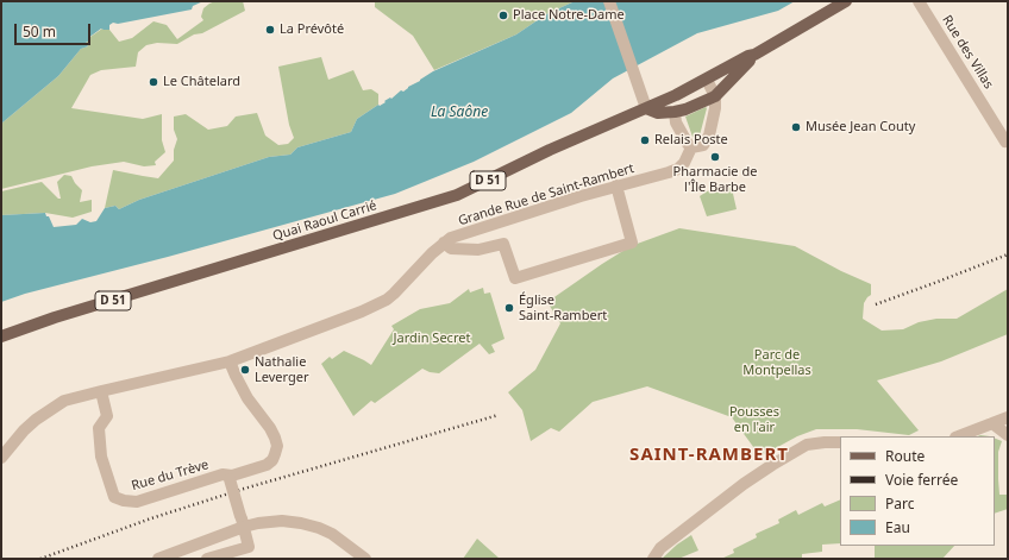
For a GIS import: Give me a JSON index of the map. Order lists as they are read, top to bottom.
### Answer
{
  "streets": {
    "main road": ["D 51", "Quai Raoul Carrié"],
    "street": ["Rue des Villas", "Grande Rue de Saint-Rambert", "Rue du Trève"]
  },
  "crossings": [
    ["Grande Rue de Saint-Rambert", "Rue du Trève"]
  ],
  "districts": ["SAINT-RAMBERT"],
  "water": ["La Saône"],
  "parks": ["Jardin Secret", "Parc de Montpellas", "Pousses en l'air"],
  "places": [
    "Place Notre-Dame",
    "La Prévôté",
    "Le Châtelard",
    "Musée Jean Couty",
    "Relais Poste",
    "Pharmacie de l'Île Barbe",
    "Église Saint-Rambert",
    "Nathalie Leverger"
  ],
  "legend": [
    "Route",
    "Voie ferrée",
    "Parc",
    "Eau"
  ],
  "scale_bar": "50 m"
}
